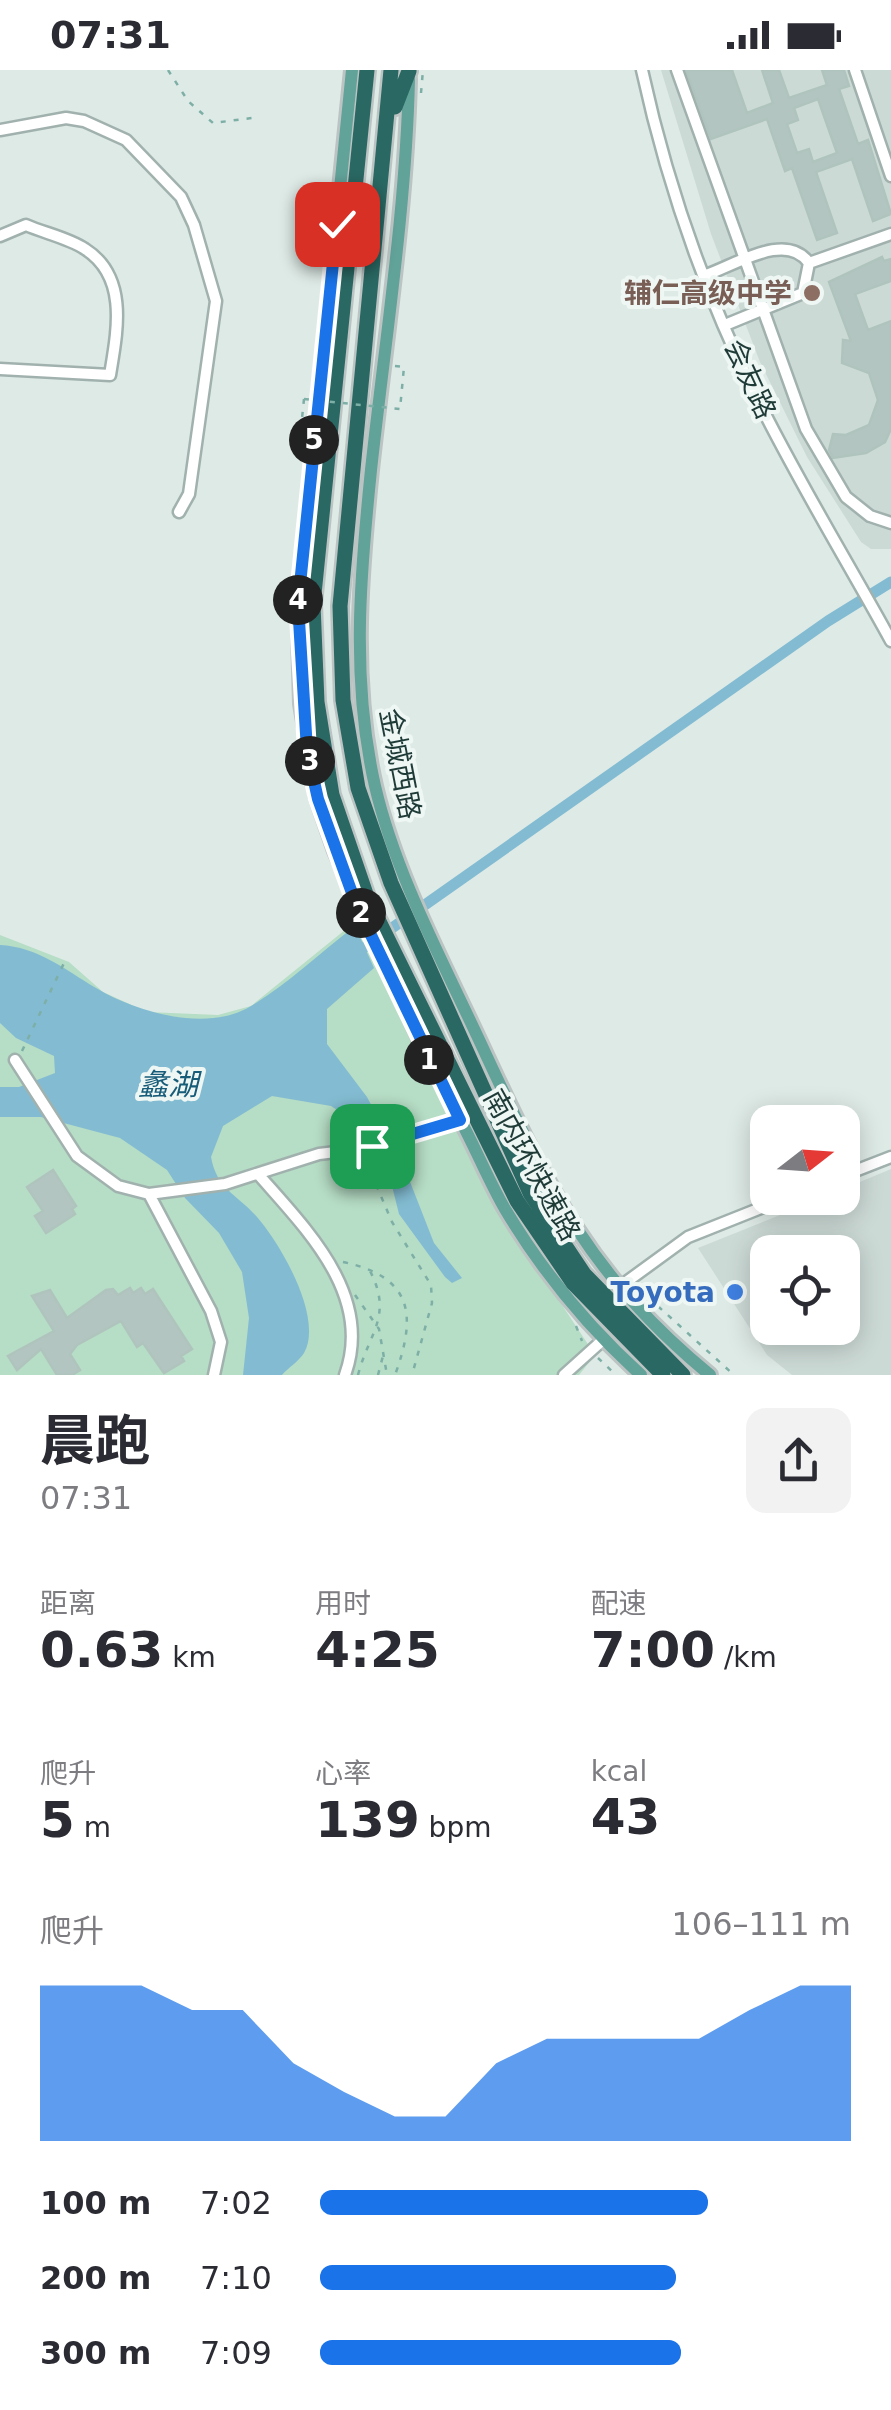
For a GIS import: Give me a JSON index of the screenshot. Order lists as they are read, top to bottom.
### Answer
{
  "streets": {
    "highway": ["南内环快速路"],
    "main road": ["金城西路"],
    "street": ["会友路"]
  },
  "crossings": [
    ["金城西路", "南内环快速路"]
  ],
  "water": ["蠡湖"],
  "places": ["辅仁高级中学", "Toyota"],
  "north": "right",
  "page": {
    "status": "07:31",
    "pins": [
      "5",
      "4",
      "3",
      "2",
      "1"
    ],
    "heading": ["晨跑", "07:31"],
    "stats": [
      ["距离", "0.63 km"],
      ["用时", "4:25"],
      ["配速", "7:00 /km"],
      ["爬升", "5 m"],
      ["心率", "139 bpm"],
      ["kcal", "43"]
    ],
    "chart": ["爬升", "106–111 m"],
    "list": [
      {
        "name": "100 m",
        "note": "7:02"
      },
      {
        "name": "200 m",
        "note": "7:10"
      },
      {
        "name": "300 m",
        "note": "7:09"
      }
    ]
  }
}
